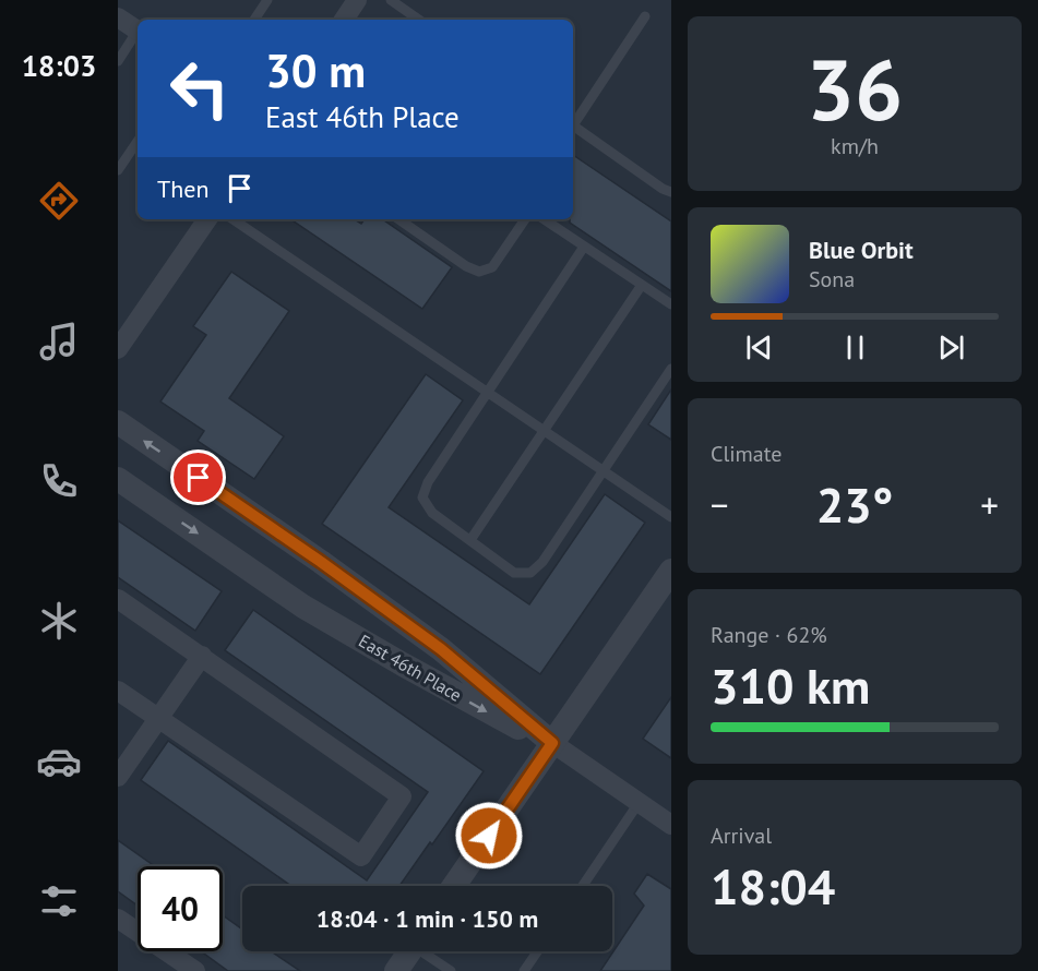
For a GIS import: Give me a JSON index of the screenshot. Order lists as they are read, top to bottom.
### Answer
{
  "streets": {
    "street": ["East 46th Place"]
  },
  "page": {
    "tabs": "18:03",
    "tile": [
      ["36", "km/h"],
      "Climate",
      ["Range · 62%", "310 km"],
      ["Arrival", "18:04"]
    ],
    "turn": ["30 m", "East 46th Place"],
    "then": "Then",
    "song": ["Blue Orbit", "Sona"],
    "heat": ["−", "23°", "+"],
    "limit": "40",
    "trip": "18:04 · 1 min · 150 m"
  }
}
